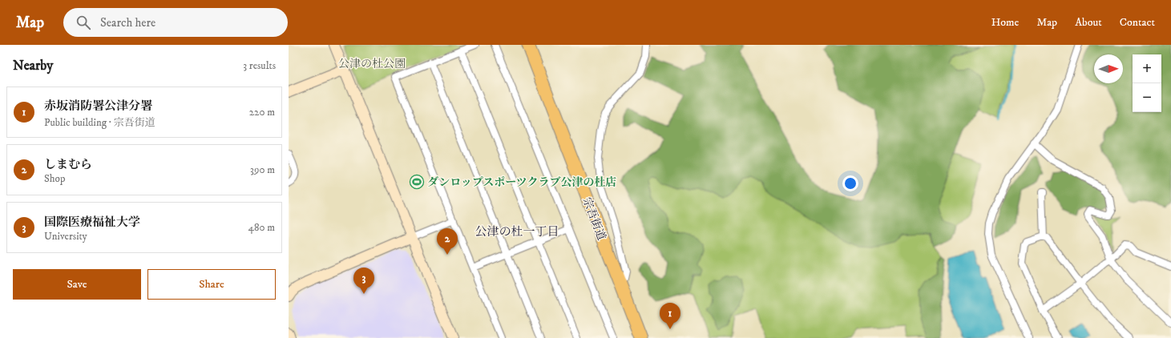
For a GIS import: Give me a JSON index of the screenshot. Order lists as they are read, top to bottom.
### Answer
{
  "streets": {
    "highway": ["宗吾街道"]
  },
  "districts": ["公津の杜一丁目"],
  "parks": ["公津の杜公園"],
  "places": {
    "sports": ["ダンロップスポーツクラブ公津の杜店"]
  },
  "north": "right",
  "page": {
    "header": "Map",
    "search": "Search here",
    "nav": [
      "Home",
      "Map",
      "About",
      "Contact"
    ],
    "heading": ["Nearby", "3 results"],
    "map_buttons": ["+", "−"],
    "list": [
      {
        "mark": "1",
        "name": "赤坂消防署公津分署",
        "note": "Public building · 宗吾街道",
        "value": "220 m"
      },
      {
        "mark": "2",
        "name": "しまむら",
        "note": "Shop",
        "value": "390 m"
      },
      {
        "mark": "3",
        "name": "国際医療福祉大学",
        "note": "University",
        "value": "480 m"
      }
    ],
    "pins": ["2", "3", "1"],
    "buttons": ["Save", "Share"]
  }
}
